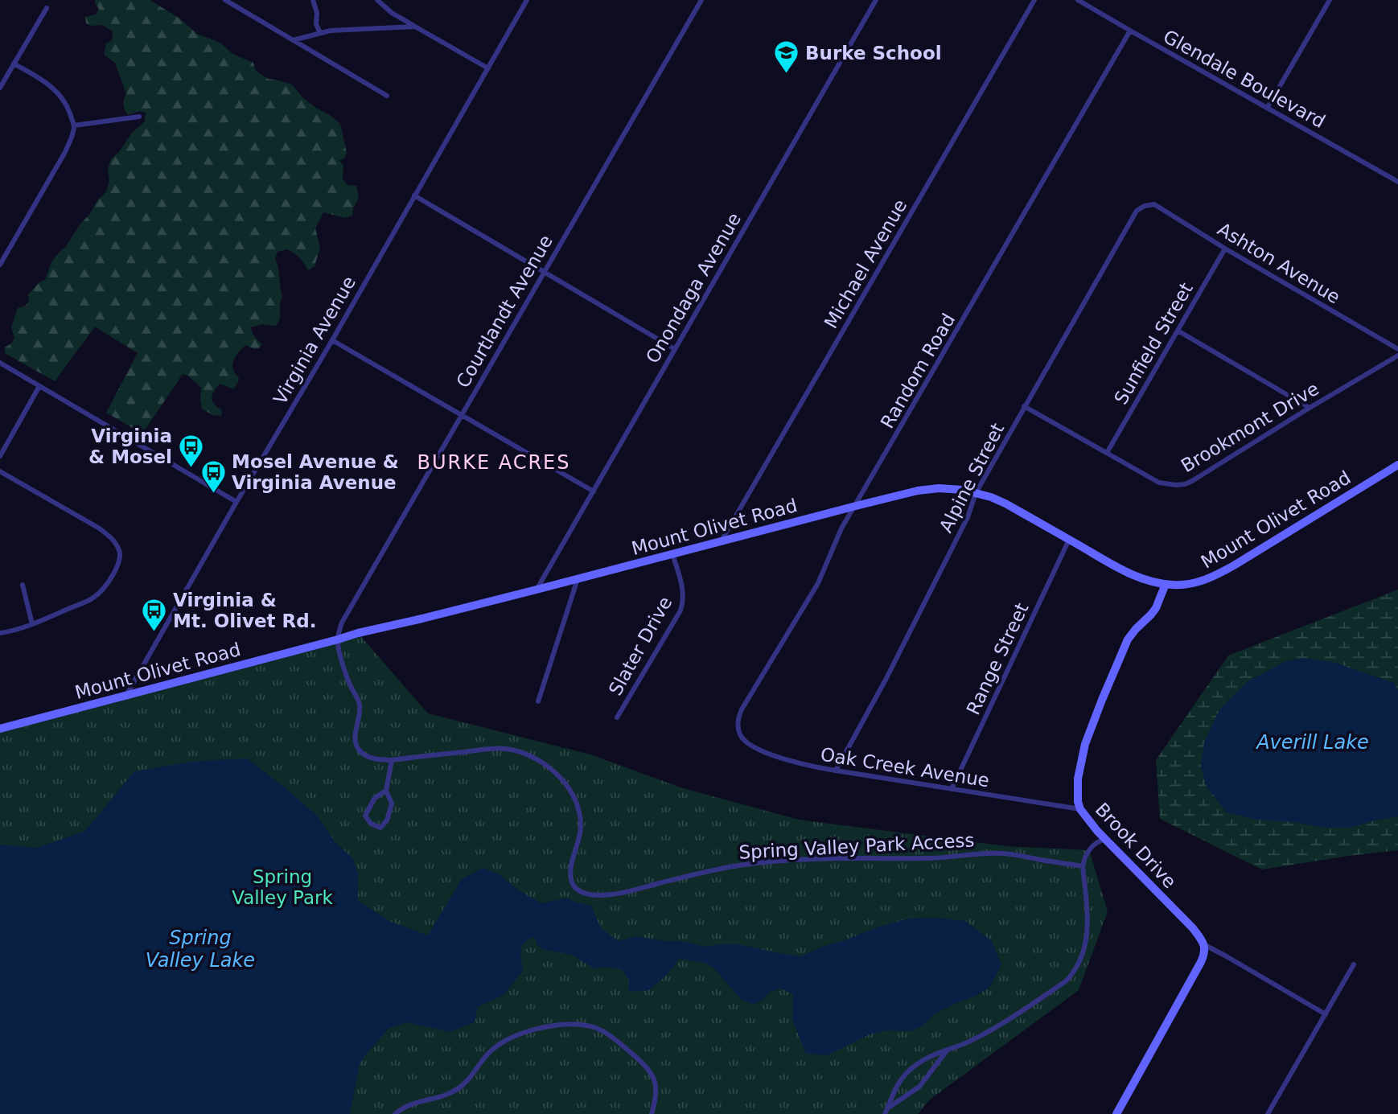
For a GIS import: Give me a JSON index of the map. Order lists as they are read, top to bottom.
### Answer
{
  "streets": {
    "street": [
      "Glendale Boulevard",
      "Ashton Avenue",
      "Michael Avenue",
      "Onondaga Avenue",
      "Courtlandt Avenue",
      "Virginia Avenue",
      "Sunfield Street",
      "Random Road",
      "Brookmont Drive",
      "Alpine Street",
      "Mount Olivet Road",
      "Slater Drive",
      "Range Street",
      "Oak Creek Avenue",
      "Brook Drive",
      "Spring Valley Park Access"
    ]
  },
  "crossings": [
    ["Glendale Boulevard", "Random Road"],
    ["Ashton Avenue", "Sunfield Street"],
    ["Ashton Avenue", "Alpine Street"],
    ["Michael Avenue", "Mount Olivet Road"],
    ["Onondaga Avenue", "Mount Olivet Road"],
    ["Courtlandt Avenue", "Mount Olivet Road"],
    ["Courtlandt Avenue", "Spring Valley Park Access"],
    ["Virginia Avenue", "Mount Olivet Road"],
    ["Sunfield Street", "Brookmont Drive"],
    ["Random Road", "Mount Olivet Road"],
    ["Random Road", "Oak Creek Avenue"],
    ["Brookmont Drive", "Alpine Street"],
    ["Alpine Street", "Mount Olivet Road"],
    ["Alpine Street", "Oak Creek Avenue"],
    ["Mount Olivet Road", "Slater Drive"],
    ["Mount Olivet Road", "Range Street"],
    ["Mount Olivet Road", "Brook Drive"],
    ["Mount Olivet Road", "Spring Valley Park Access"],
    ["Range Street", "Oak Creek Avenue"],
    ["Oak Creek Avenue", "Brook Drive"]
  ],
  "districts": ["BURKE ACRES"],
  "water": ["Averill Lake", "Spring Valley Lake"],
  "parks": ["Spring Valley Park"],
  "places": {
    "school or university": ["Burke School"],
    "bus stop": ["Virginia & Mosel", "Mosel Avenue & Virginia Avenue", "Virginia & Mt. Olivet Rd."]
  }
}
